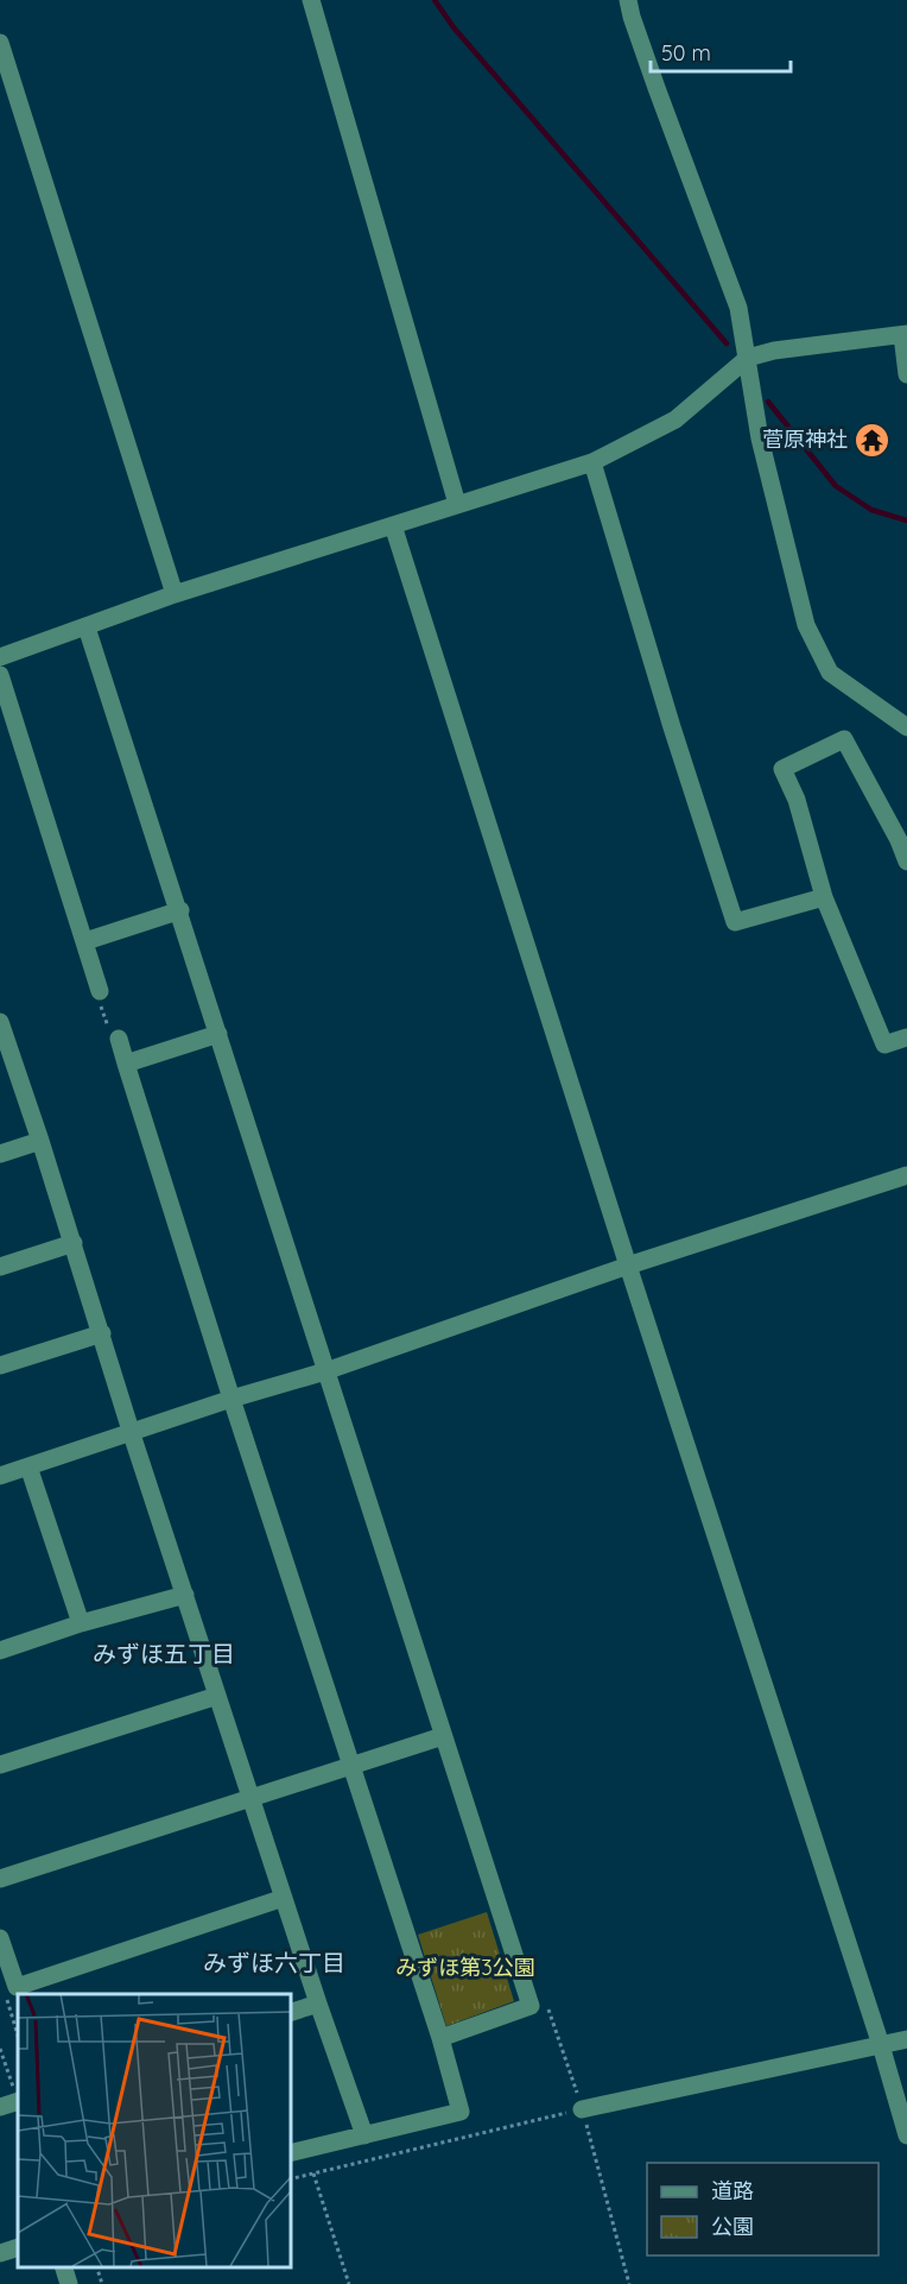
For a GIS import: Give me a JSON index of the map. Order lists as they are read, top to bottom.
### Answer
{
  "districts": ["みずほ五丁目", "みずほ六丁目"],
  "parks": ["みずほ第3公園"],
  "places": {
    "temple": ["菅原神社"]
  },
  "legend": ["道路", "公園"],
  "scale_bar": "50 m"
}
